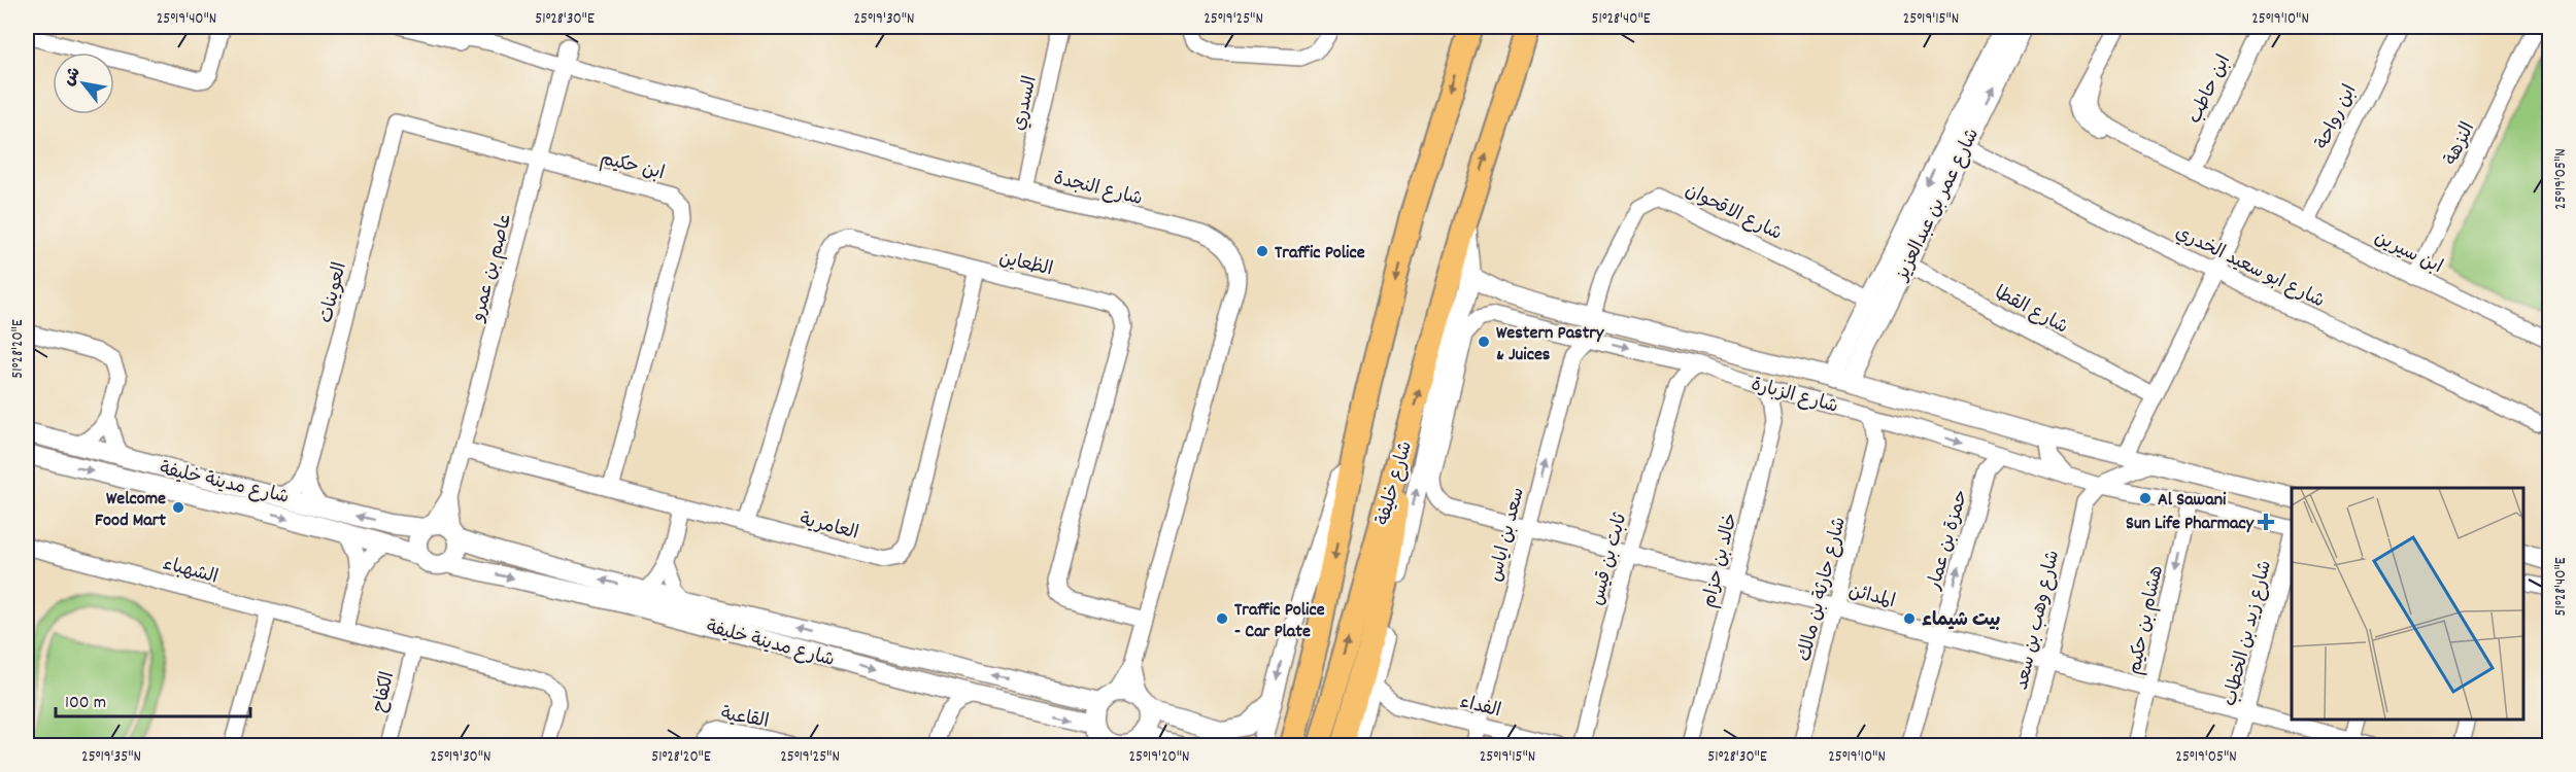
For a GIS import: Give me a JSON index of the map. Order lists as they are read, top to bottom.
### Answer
{
  "streets": {
    "main road": ["شارع خليفة"],
    "street": [
      "ابن حاطب",
      "السدري",
      "ابن رواحة",
      "النزهة",
      "ابن حكيم",
      "شارع النجدة",
      "شارع عمر بن عبدالعزيز",
      "شارع الاقحوان",
      "ابن سيرين",
      "الظعاين",
      "شارع ابو سعيد الخدري",
      "عاصم بن عمرو",
      "العوينات",
      "شارع القطا",
      "شارع الزبارة",
      "شارع مدينة خليفة",
      "العامرية",
      "سعد بن اياس",
      "حمزة بن عمار",
      "ثابت بن قيس",
      "خالد بن حزام",
      "الشهباء",
      "شارع حارثة بن مالك",
      "المدائن",
      "شارع وهب بن سعد",
      "هشام بن حكيم",
      "شارع زيد بن الخطاب",
      "الكفاح",
      "الفداء",
      "القاعية"
    ]
  },
  "crossings": [
    ["ابن حاطب", "ابن سيرين"],
    ["السدري", "شارع النجدة"],
    ["ابن رواحة", "ابن سيرين"],
    ["النزهة", "ابن سيرين"],
    ["ابن حكيم", "عاصم بن عمرو"],
    ["ابن حكيم", "العوينات"],
    ["ابن حكيم", "العامرية"],
    ["شارع النجدة", "الظعاين"],
    ["شارع النجدة", "عاصم بن عمرو"],
    ["شارع النجدة", "شارع مدينة خليفة"],
    ["شارع عمر بن عبدالعزيز", "شارع الاقحوان"],
    ["شارع عمر بن عبدالعزيز", "شارع ابو سعيد الخدري"],
    ["شارع عمر بن عبدالعزيز", "شارع القطا"],
    ["شارع عمر بن عبدالعزيز", "شارع الزبارة"],
    ["شارع الاقحوان", "شارع الزبارة"],
    ["الظعاين", "العامرية"],
    ["عاصم بن عمرو", "شارع مدينة خليفة"],
    ["عاصم بن عمرو", "العامرية"],
    ["شارع الزبارة", "شارع خليفة"],
    ["شارع الزبارة", "سعد بن اياس"],
    ["شارع الزبارة", "حمزة بن عمار"],
    ["شارع الزبارة", "خالد بن حزام"],
    ["شارع الزبارة", "المدائن"],
    ["شارع الزبارة", "شارع وهب بن سعد"],
    ["شارع الزبارة", "هشام بن حكيم"],
    ["شارع خليفة", "الفداء"],
    ["سعد بن اياس", "المدائن"],
    ["سعد بن اياس", "الفداء"],
    ["حمزة بن عمار", "المدائن"],
    ["ثابت بن قيس", "المدائن"],
    ["خالد بن حزام", "المدائن"],
    ["الشهباء", "الكفاح"],
    ["شارع حارثة بن مالك", "المدائن"],
    ["المدائن", "شارع وهب بن سعد"],
    ["المدائن", "هشام بن حكيم"],
    ["المدائن", "شارع زيد بن الخطاب"]
  ],
  "one_way": ["سعد بن اياس", "حمزة بن عمار", "هشام بن حكيم"],
  "places": {
    "other": [
      "Traffic Police",
      "Western Pastry & Juices",
      "Al Sawani",
      "Welcome Food Mart",
      "Traffic Police - Car Plate",
      "بيت شيماء"
    ],
    "health": ["Sun Life Pharmacy"]
  },
  "scale_bar": "100 m",
  "north": "top left",
  "coordinates": [
    "25°19'40\"N",
    "51°28'30\"E",
    "25°19'30\"N",
    "25°19'25\"N",
    "51°28'40\"E",
    "25°19'15\"N",
    "25°19'10\"N",
    "25°19'05\"N",
    "51°28'20\"E",
    "25°19'35\"N",
    "25°19'20\"N"
  ]
}
